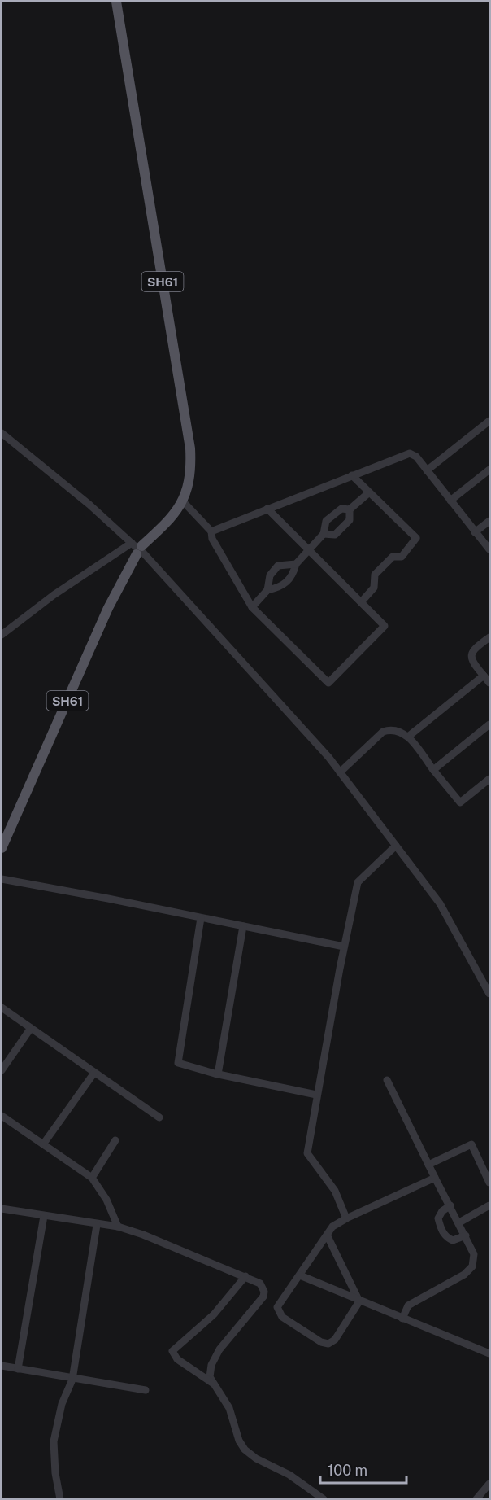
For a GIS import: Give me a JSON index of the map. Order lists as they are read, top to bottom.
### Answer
{
  "streets": {
    "main road": ["SH61"]
  },
  "scale_bar": "100 m"
}
